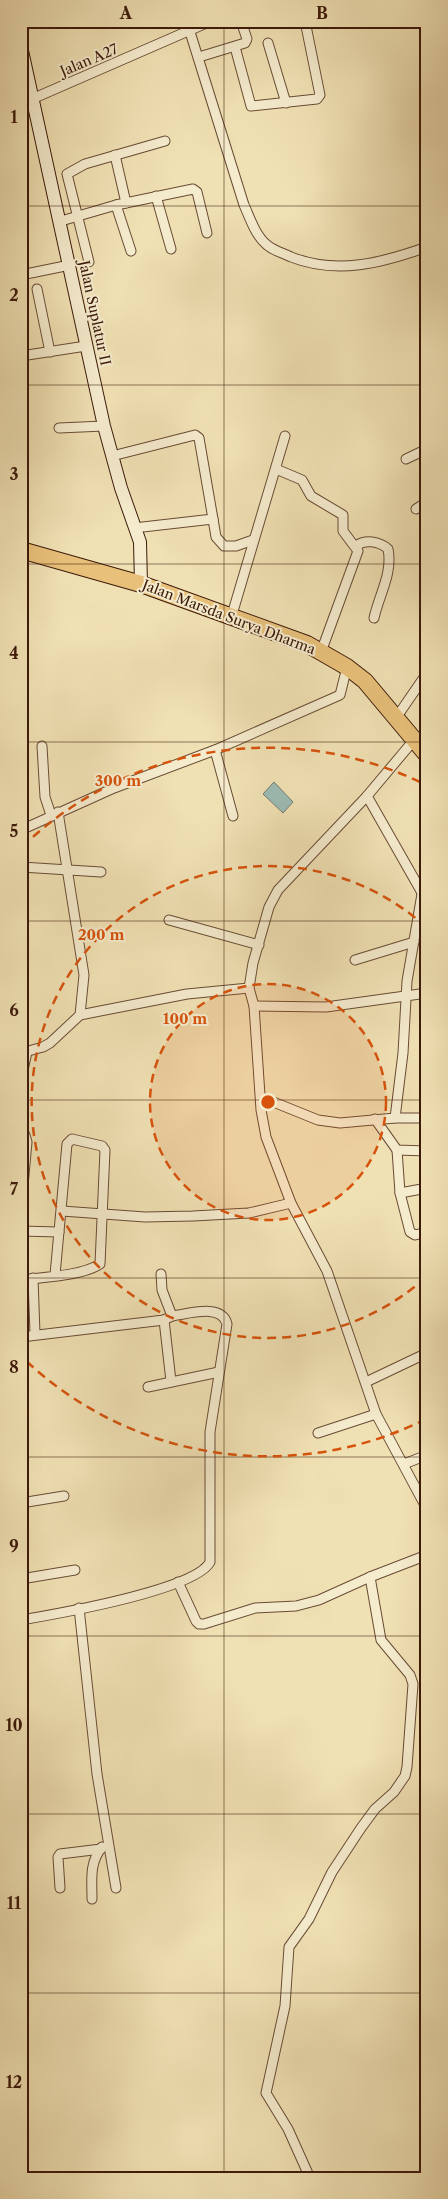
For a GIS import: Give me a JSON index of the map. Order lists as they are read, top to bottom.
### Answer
{
  "streets": {
    "highway": ["Jalan Marsda Surya Dharma"],
    "street": ["Jalan A27", "Jalan Suplatur II"]
  },
  "crossings": [
    ["Jalan A27", "Jalan Suplatur II"],
    ["Jalan Suplatur II", "Jalan Marsda Surya Dharma"]
  ],
  "grid": {
    "columns": ["A", "B"],
    "rows": [
      "1",
      "2",
      "3",
      "4",
      "5",
      "6",
      "7",
      "8",
      "9",
      "10",
      "11",
      "12"
    ]
  },
  "rings": ["300 m", "200 m", "100 m"]
}
